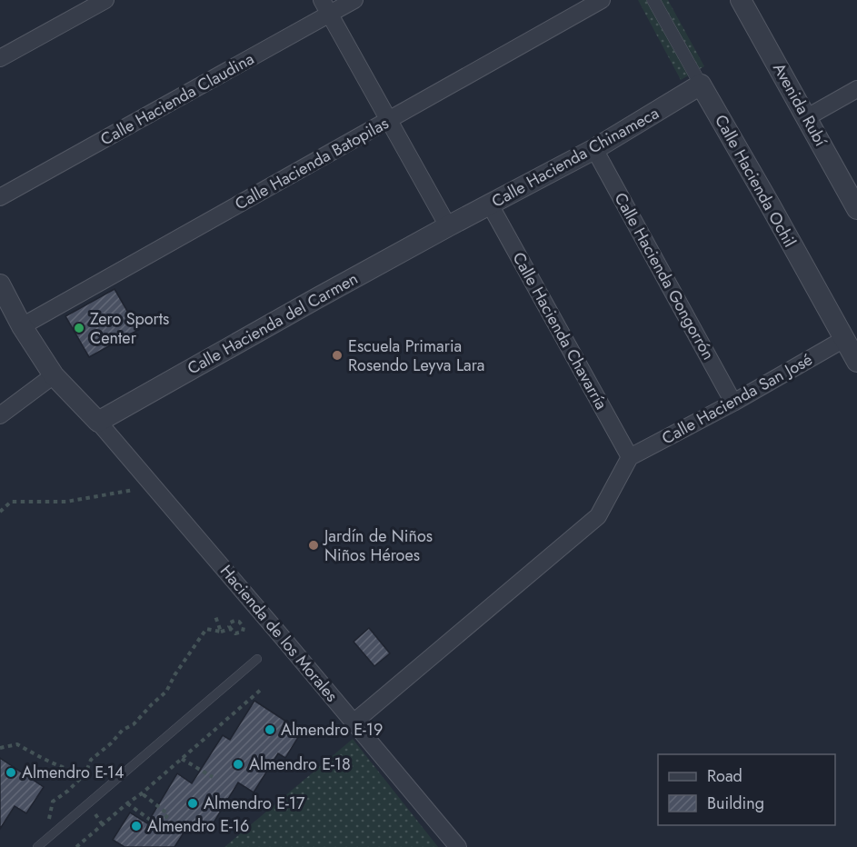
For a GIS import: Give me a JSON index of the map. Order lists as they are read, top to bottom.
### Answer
{
  "streets": {
    "street": [
      "Calle Hacienda Claudina",
      "Avenida Rubí",
      "Calle Hacienda Chinameca",
      "Calle Hacienda Batopilas",
      "Calle Hacienda Ochil",
      "Calle Hacienda Gongorrón",
      "Calle Hacienda del Carmen",
      "Calle Hacienda Chavarría",
      "Calle Hacienda San José",
      "Hacienda de los Morales"
    ]
  },
  "crossings": [
    ["Calle Hacienda Chinameca", "Calle Hacienda Ochil"],
    ["Calle Hacienda Chinameca", "Calle Hacienda Gongorrón"],
    ["Calle Hacienda Chinameca", "Calle Hacienda del Carmen"],
    ["Calle Hacienda Chinameca", "Calle Hacienda Chavarría"],
    ["Calle Hacienda Ochil", "Calle Hacienda San José"],
    ["Calle Hacienda Gongorrón", "Calle Hacienda San José"],
    ["Calle Hacienda del Carmen", "Hacienda de los Morales"],
    ["Calle Hacienda Chavarría", "Calle Hacienda San José"]
  ],
  "places": [
    "Zero Sports Center",
    "Escuela Primaria Rosendo Leyva Lara",
    "Jardín de Niños Niños Héroes",
    "Almendro E-19",
    "Almendro E-18",
    "Almendro E-14",
    "Almendro E-17",
    "Almendro E-16"
  ],
  "legend": ["Road", "Building"]
}
